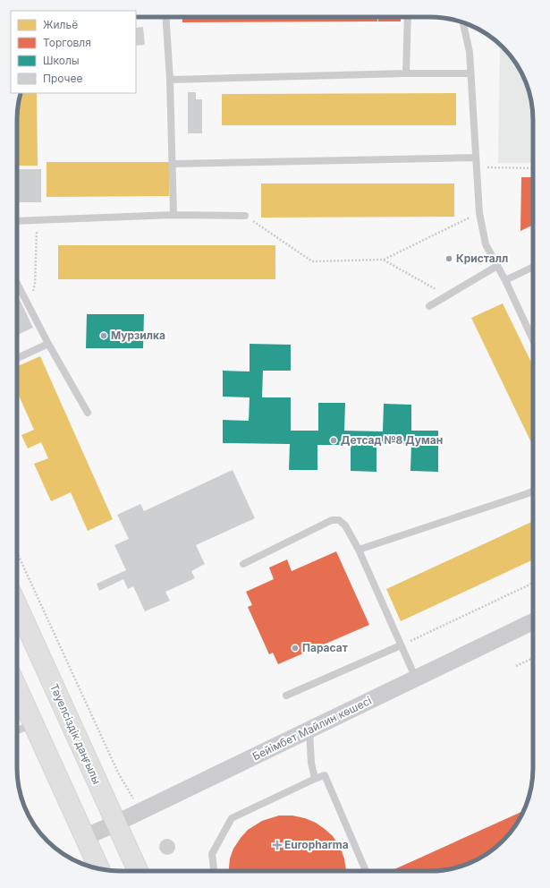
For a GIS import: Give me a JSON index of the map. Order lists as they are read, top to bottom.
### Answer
{
  "streets": {
    "main road": ["Тәуелсіздік даңғылы"],
    "street": ["Бейімбет Майлин көшесі"]
  },
  "crossings": [
    ["Бейімбет Майлин көшесі", "Тәуелсіздік даңғылы"]
  ],
  "places": {
    "other": [
      "Кристалл",
      "Мурзилка",
      "Детсад №8 Думан",
      "Парасат"
    ],
    "health": ["Europharma"]
  },
  "legend": [
    "Жильё",
    "Торговля",
    "Школы",
    "Прочее"
  ]
}
